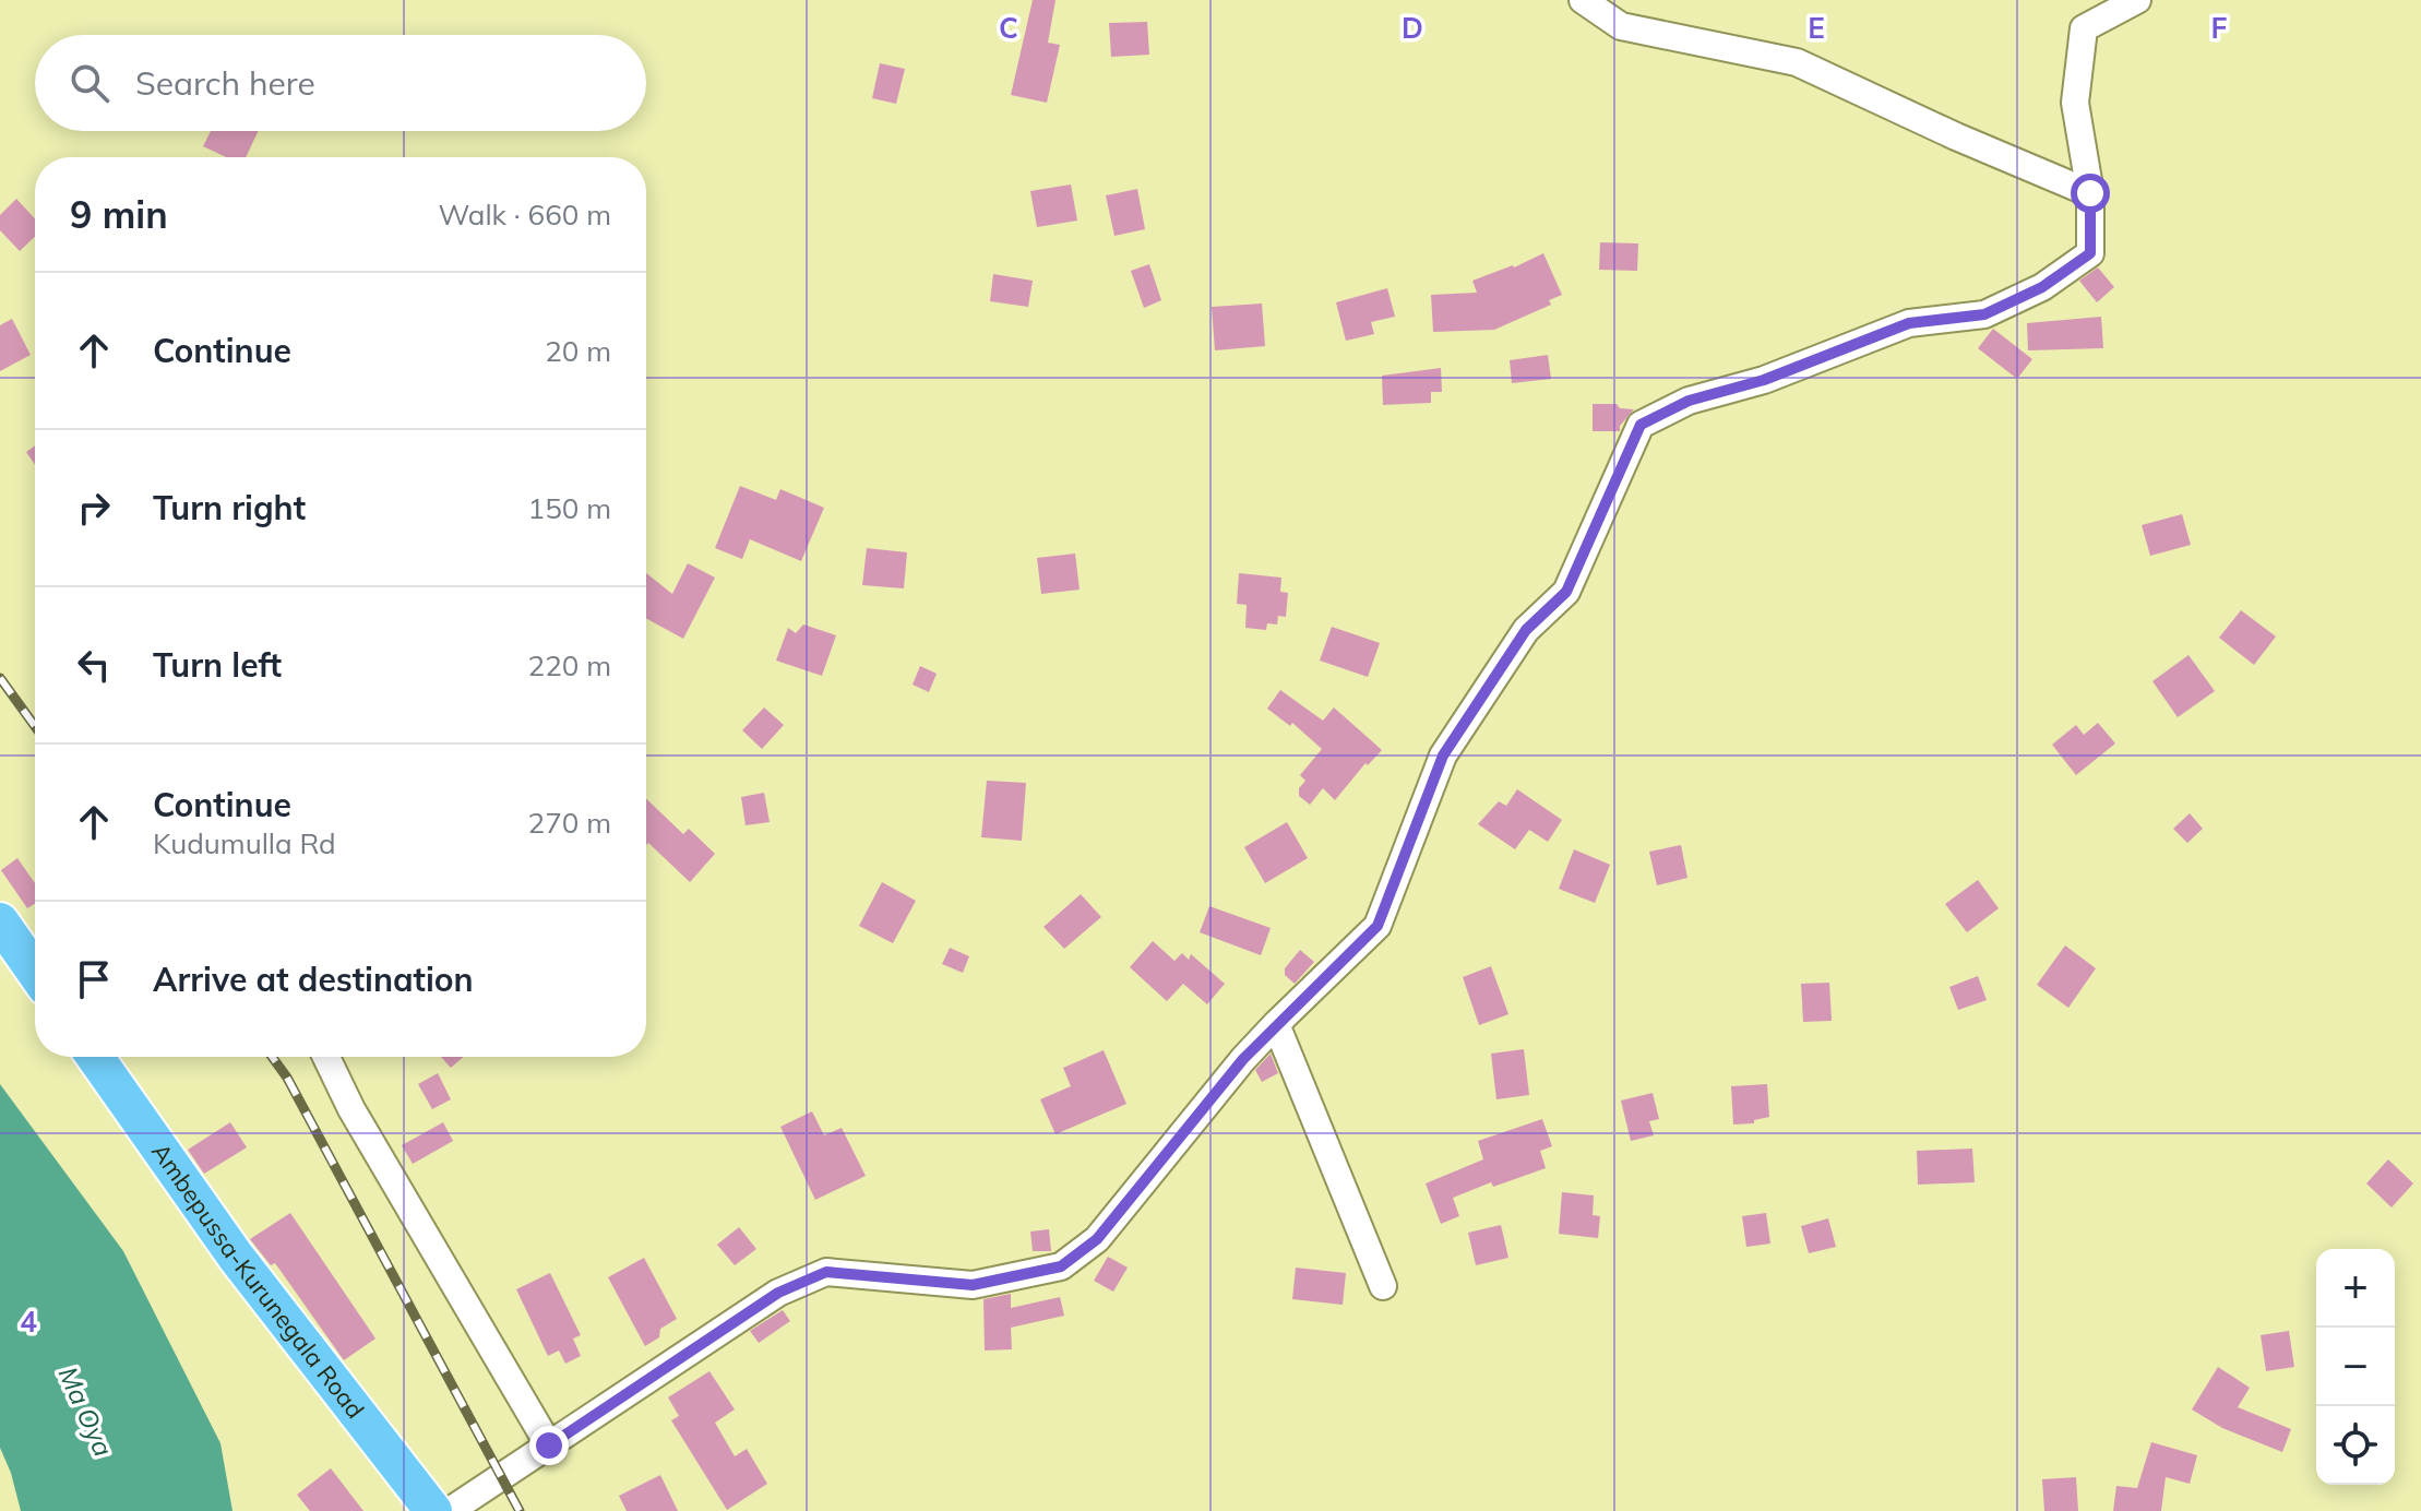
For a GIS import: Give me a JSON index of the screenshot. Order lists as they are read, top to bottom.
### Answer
{
  "streets": {
    "highway": ["Ambepussa-Kurunegala Road"]
  },
  "water": ["Ma Oya"],
  "page": {
    "search": "Search here",
    "heading": ["9 min", "Walk · 660 m"],
    "list": [
      ["Continue", "20 m"],
      ["Turn right", "150 m"],
      ["Turn left", "220 m"],
      ["Continue", "Kudumulla Rd", "270 m"],
      "Arrive at destination"
    ],
    "map_buttons": ["+", "−"]
  },
  "grid": {
    "columns": [
      "C",
      "D",
      "E",
      "F"
    ],
    "rows": ["4"]
  }
}
